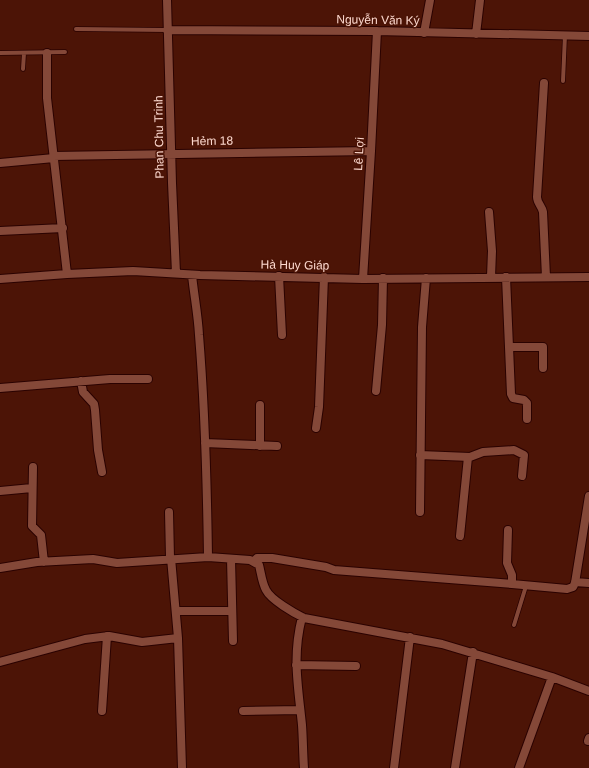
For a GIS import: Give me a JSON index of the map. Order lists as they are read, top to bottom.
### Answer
{
  "streets": {
    "street": [
      "Nguyễn Văn Ký",
      "Phan Chu Trinh",
      "Hẻm 18",
      "Lê Lợi",
      "Hà Huy Giáp"
    ]
  },
  "crossings": [
    ["Nguyễn Văn Ký", "Phan Chu Trinh"],
    ["Nguyễn Văn Ký", "Lê Lợi"],
    ["Phan Chu Trinh", "Hẻm 18"],
    ["Phan Chu Trinh", "Hà Huy Giáp"],
    ["Hẻm 18", "Lê Lợi"],
    ["Lê Lợi", "Hà Huy Giáp"]
  ]
}
